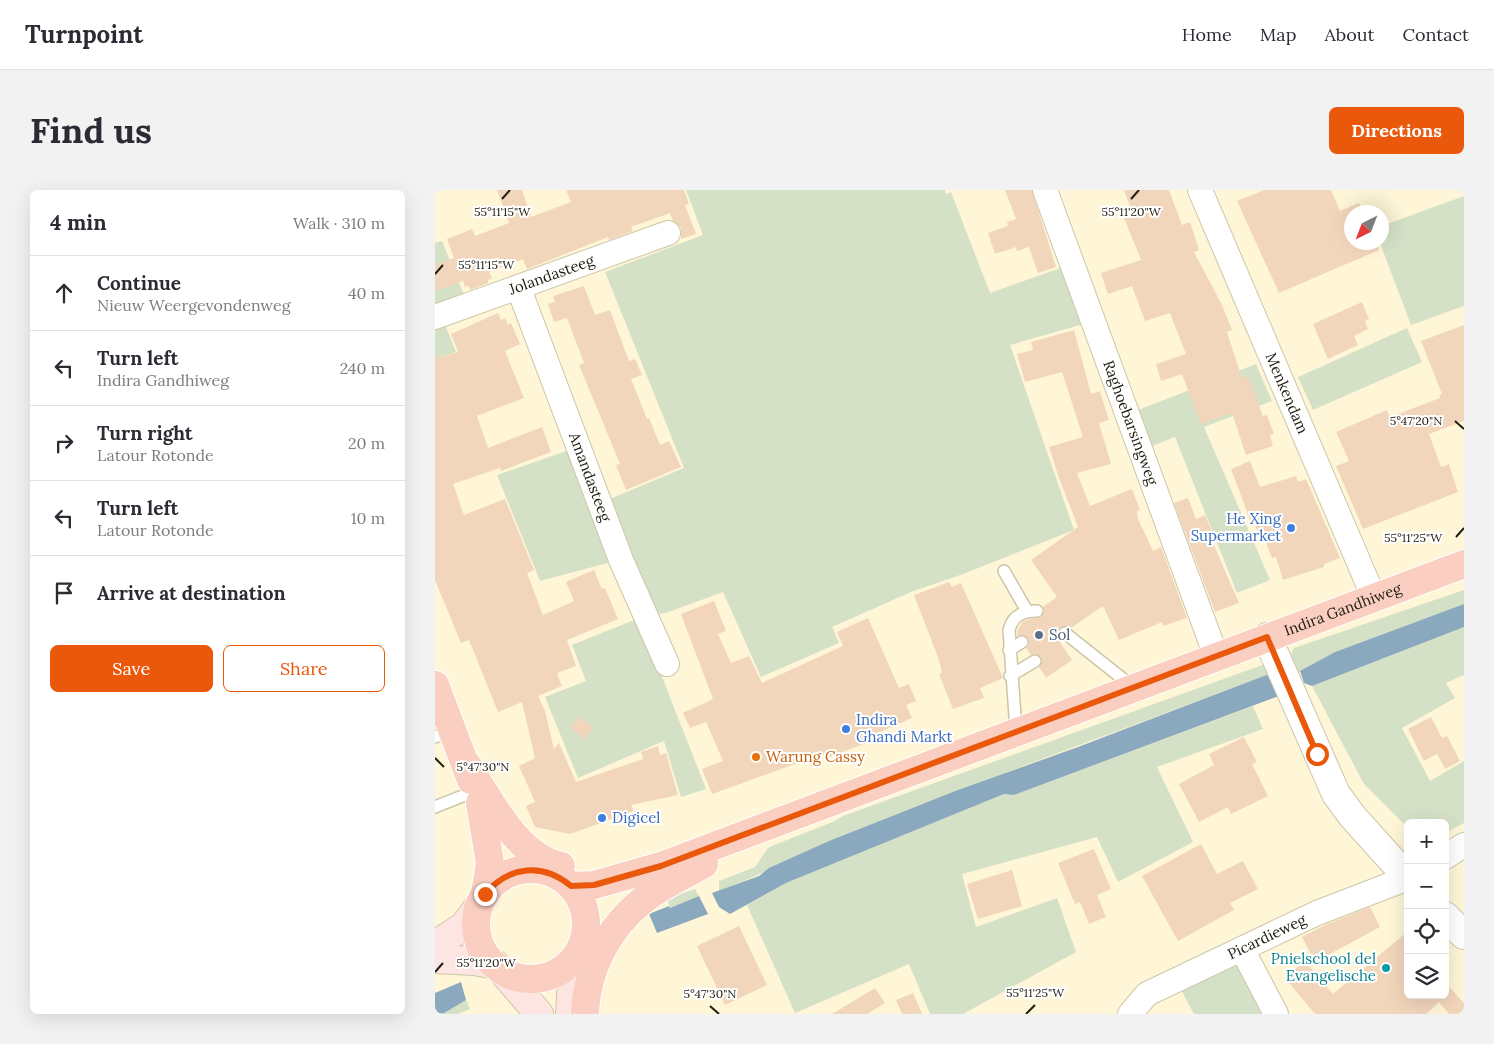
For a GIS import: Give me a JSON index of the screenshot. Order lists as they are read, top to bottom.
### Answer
{
  "streets": {
    "main road": ["Indira Gandhiweg"],
    "street": [
      "Jolandasteeg",
      "Menkendam",
      "Raghoebarsingweg",
      "Amandasteeg",
      "Picardieweg"
    ]
  },
  "crossings": [
    ["Jolandasteeg", "Amandasteeg"],
    ["Menkendam", "Indira Gandhiweg"],
    ["Raghoebarsingweg", "Indira Gandhiweg"]
  ],
  "places": [
    "He Xing Supermarket",
    "Sol",
    "Indira Ghandi Markt",
    "Warung Cassy",
    "Digicel",
    "Pnielschool del Evangelische"
  ],
  "north": "bottom left",
  "page": {
    "header": "Turnpoint",
    "nav": [
      "Home",
      "Map",
      "About",
      "Contact"
    ],
    "buttons": [
      "Directions",
      ["Save", "Share"]
    ],
    "title": "Find us",
    "heading": ["4 min", "Walk · 310 m"],
    "list": [
      ["Continue", "Nieuw Weergevondenweg", "40 m"],
      ["Turn left", "Indira Gandhiweg", "240 m"],
      ["Turn right", "Latour Rotonde", "20 m"],
      ["Turn left", "Latour Rotonde", "10 m"],
      "Arrive at destination"
    ],
    "map_buttons": ["+", "−"]
  },
  "coordinates": [
    "55°11'15\"W",
    "55°11'20\"W",
    "5°47'20\"N",
    "55°11'25\"W",
    "5°47'30\"N"
  ]
}
